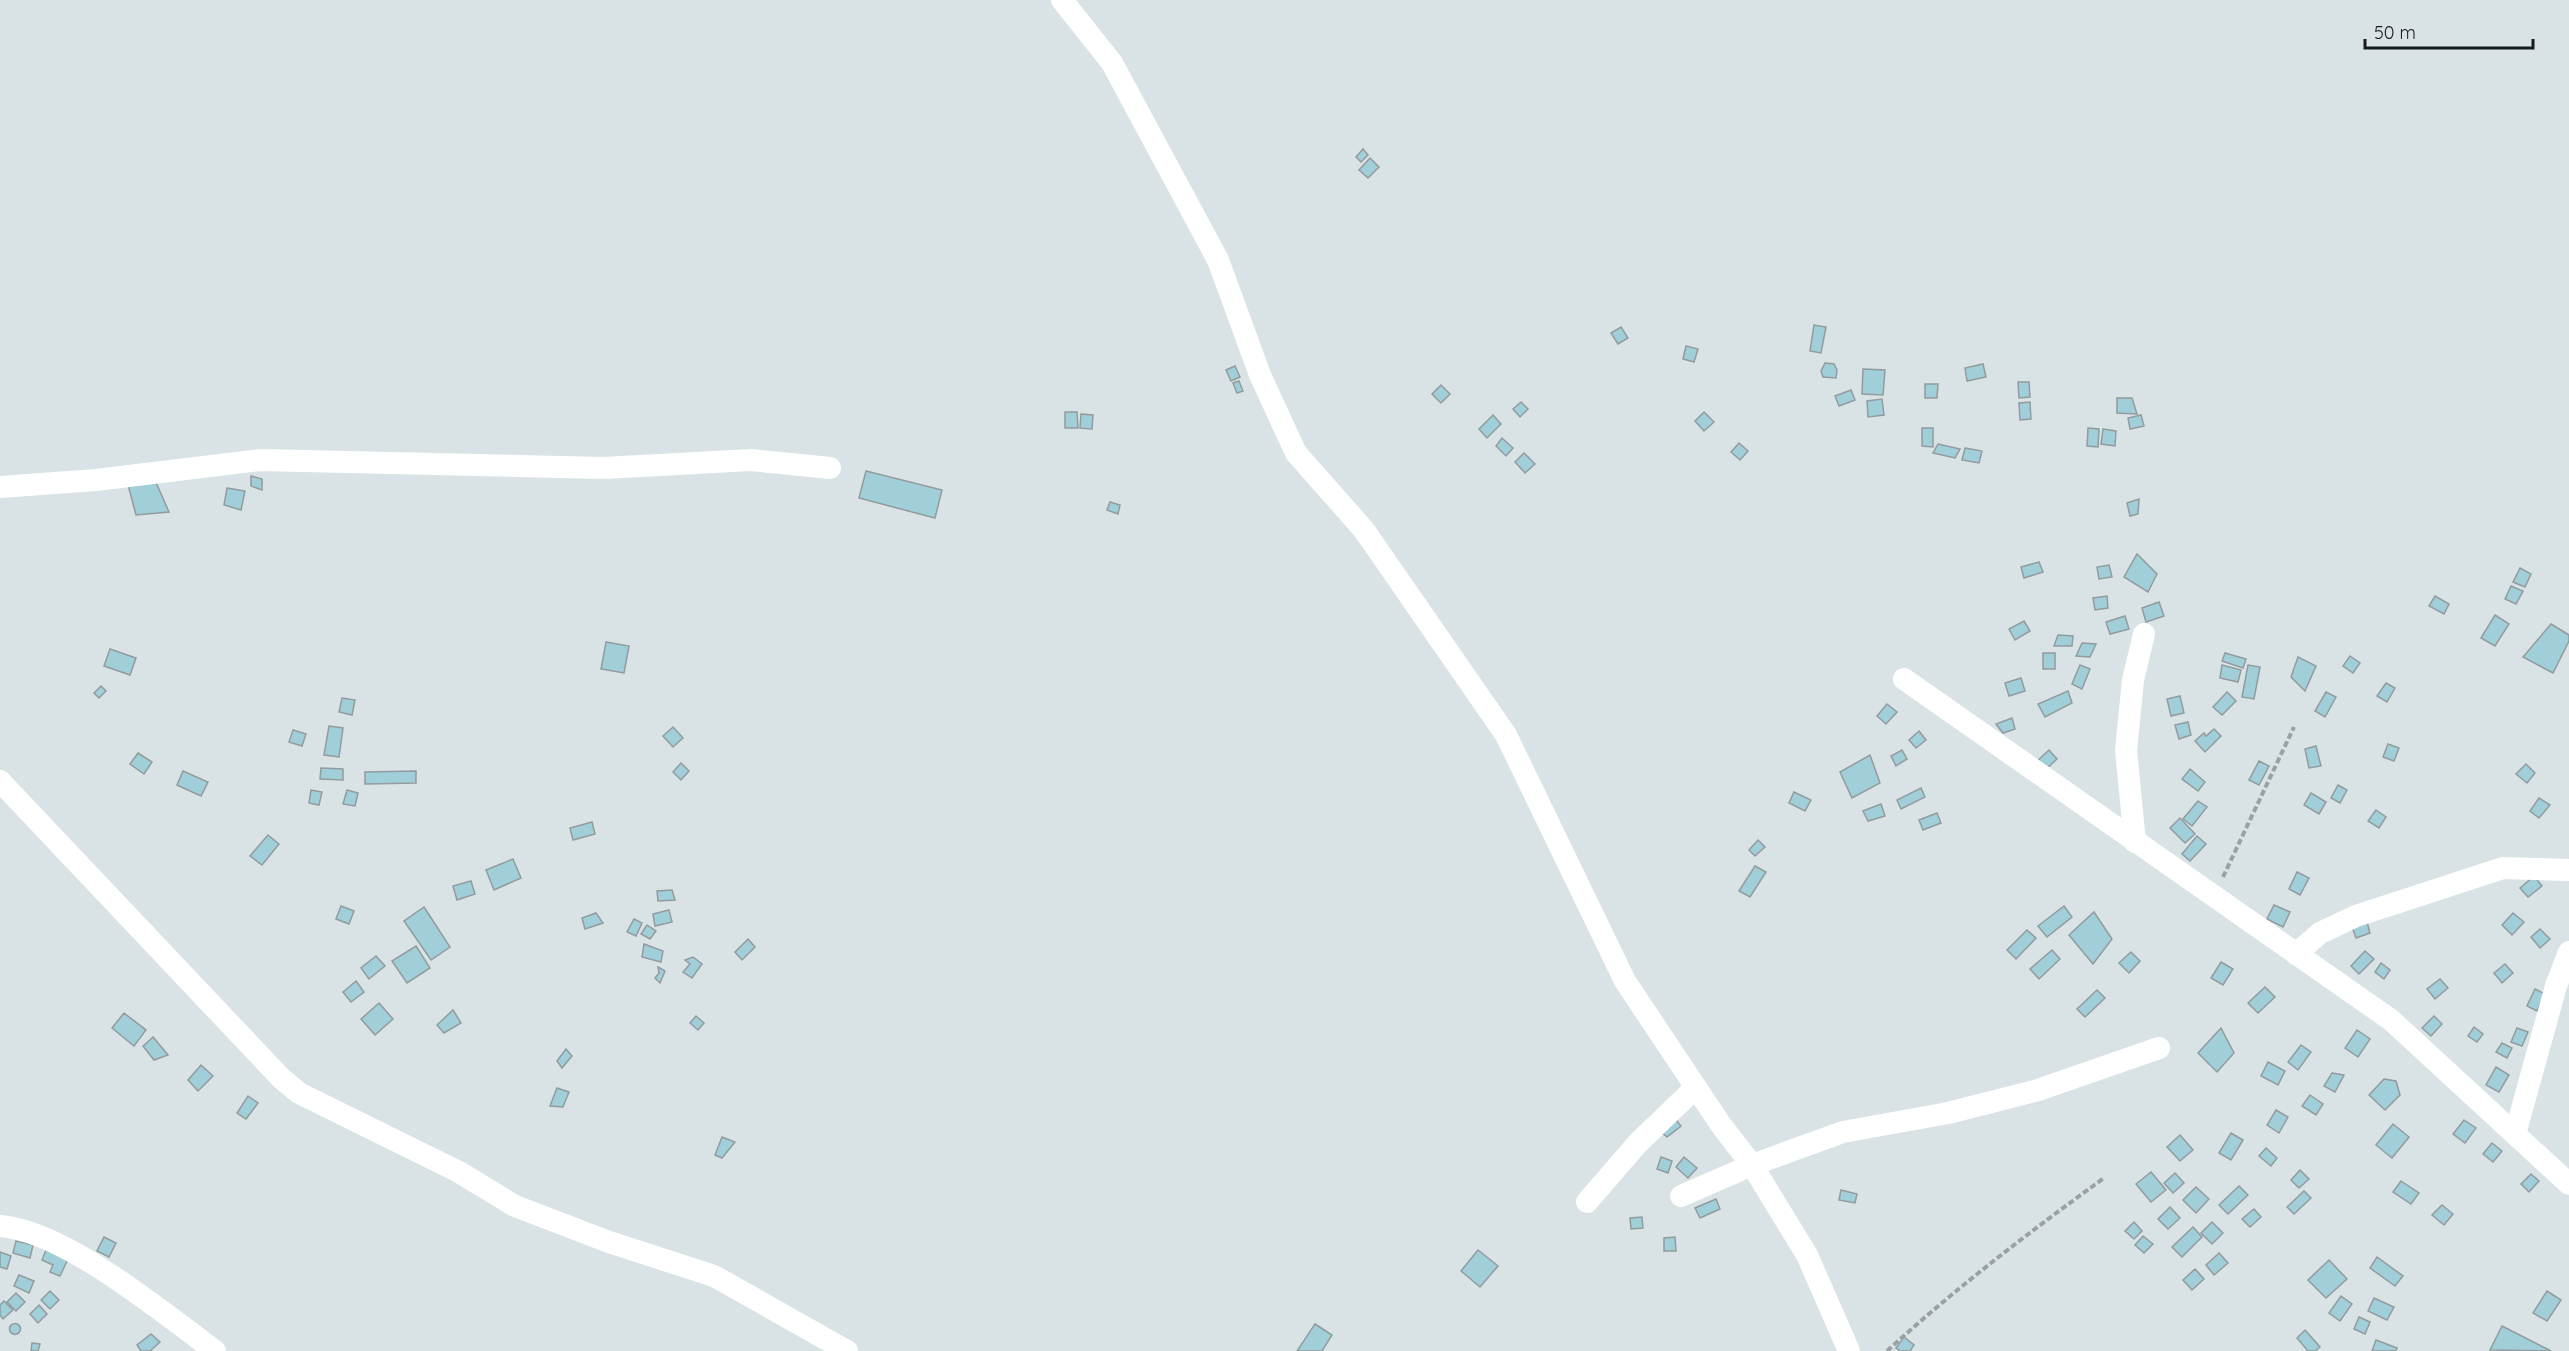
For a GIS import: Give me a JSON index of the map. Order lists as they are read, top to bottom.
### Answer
{
  "scale_bar": "50 m"
}
